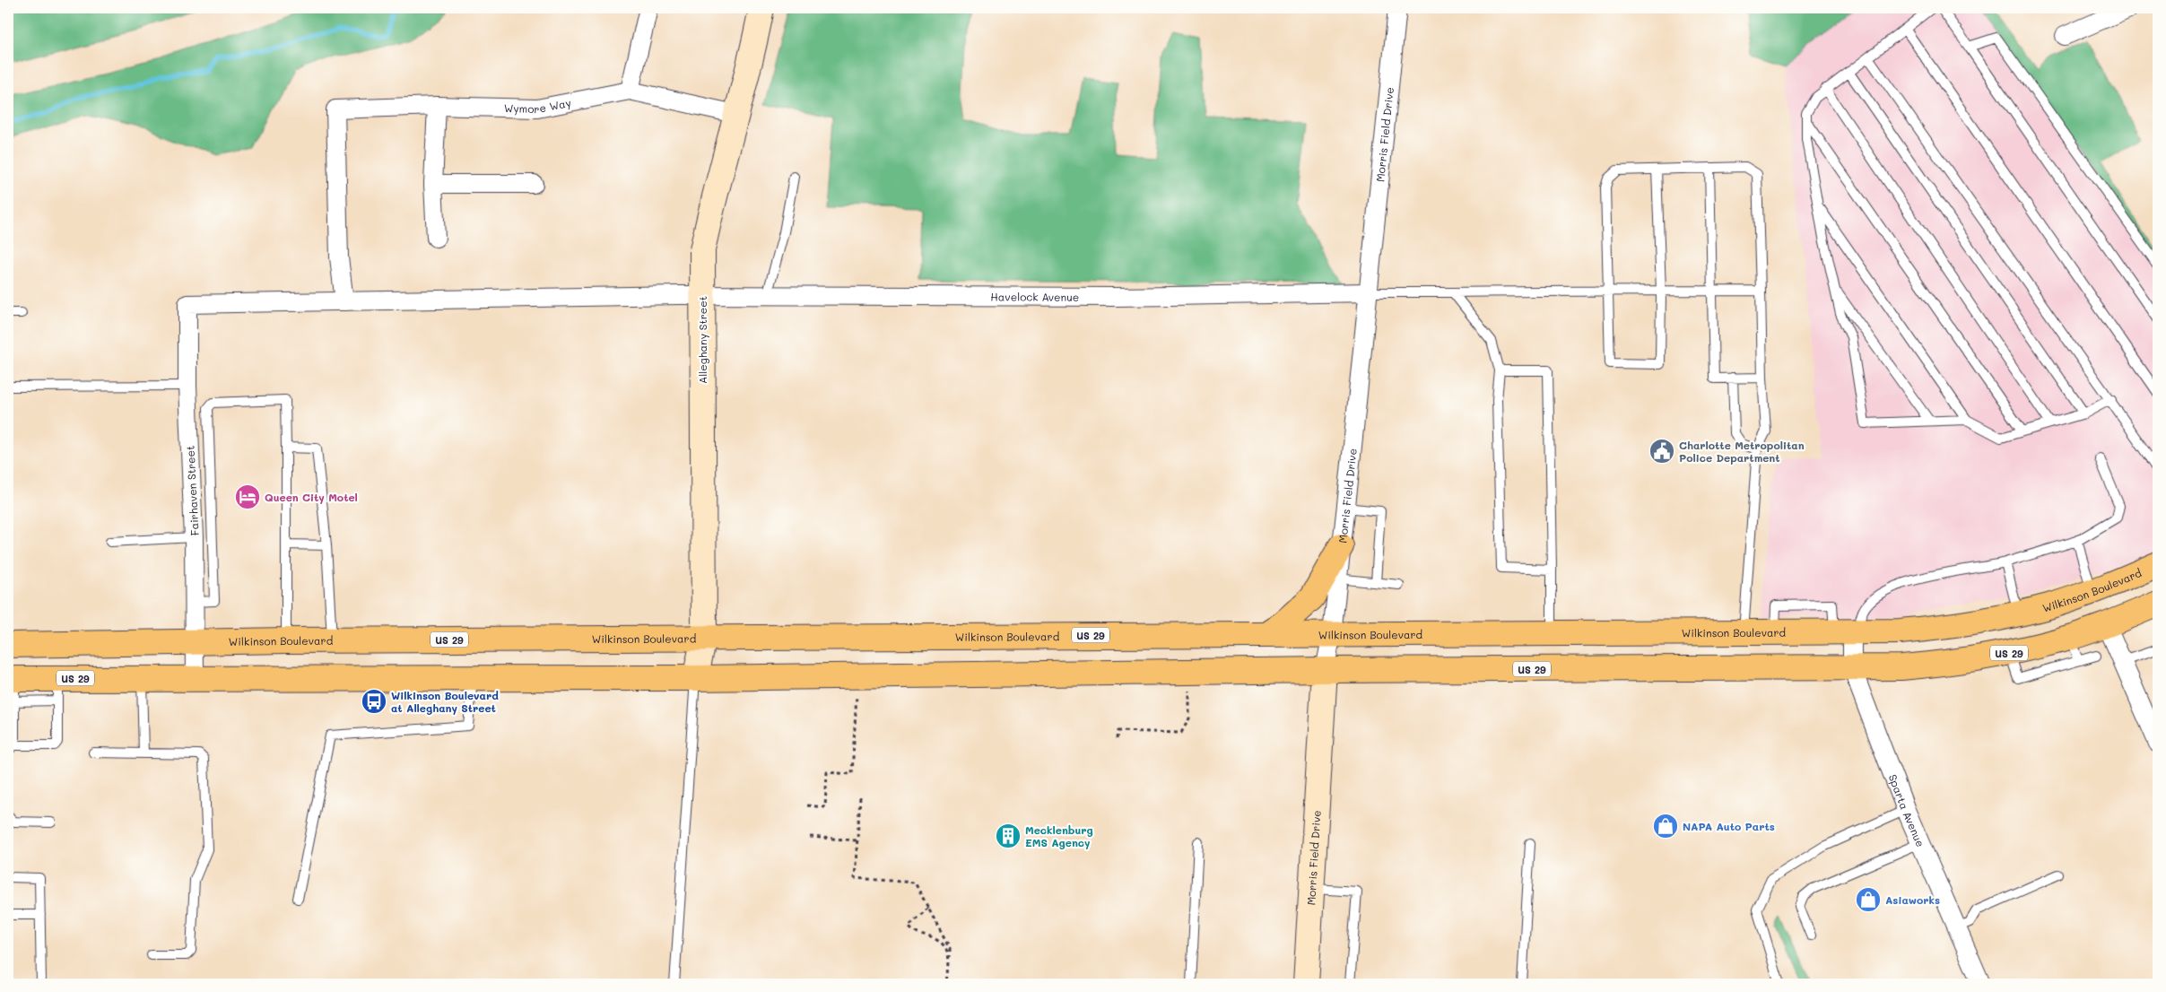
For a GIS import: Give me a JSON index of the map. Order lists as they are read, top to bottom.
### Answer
{
  "streets": {
    "main road": ["Wilkinson Boulevard", "US 29"],
    "street": [
      "Wymore Way",
      "Morris Field Drive",
      "Havelock Avenue",
      "Alleghany Street",
      "Fairhaven Street",
      "Sparta Avenue"
    ]
  },
  "crossings": [
    ["Wymore Way", "Havelock Avenue"],
    ["Wymore Way", "Alleghany Street"],
    ["Morris Field Drive", "Havelock Avenue"],
    ["Morris Field Drive", "Wilkinson Boulevard"],
    ["Morris Field Drive", "US 29"],
    ["Havelock Avenue", "Alleghany Street"],
    ["Havelock Avenue", "Fairhaven Street"],
    ["Alleghany Street", "Wilkinson Boulevard"],
    ["Alleghany Street", "US 29"],
    ["Fairhaven Street", "Wilkinson Boulevard"],
    ["Fairhaven Street", "US 29"],
    ["Wilkinson Boulevard", "Sparta Avenue"],
    ["US 29", "Sparta Avenue"]
  ],
  "places": {
    "public building": ["Charlotte Metropolitan Police Department"],
    "hotel": ["Queen City Motel"],
    "bus stop": ["Wilkinson Boulevard at Alleghany Street"],
    "shop": ["NAPA Auto Parts", "Asiaworks"],
    "building": ["Mecklenburg EMS Agency"]
  }
}
